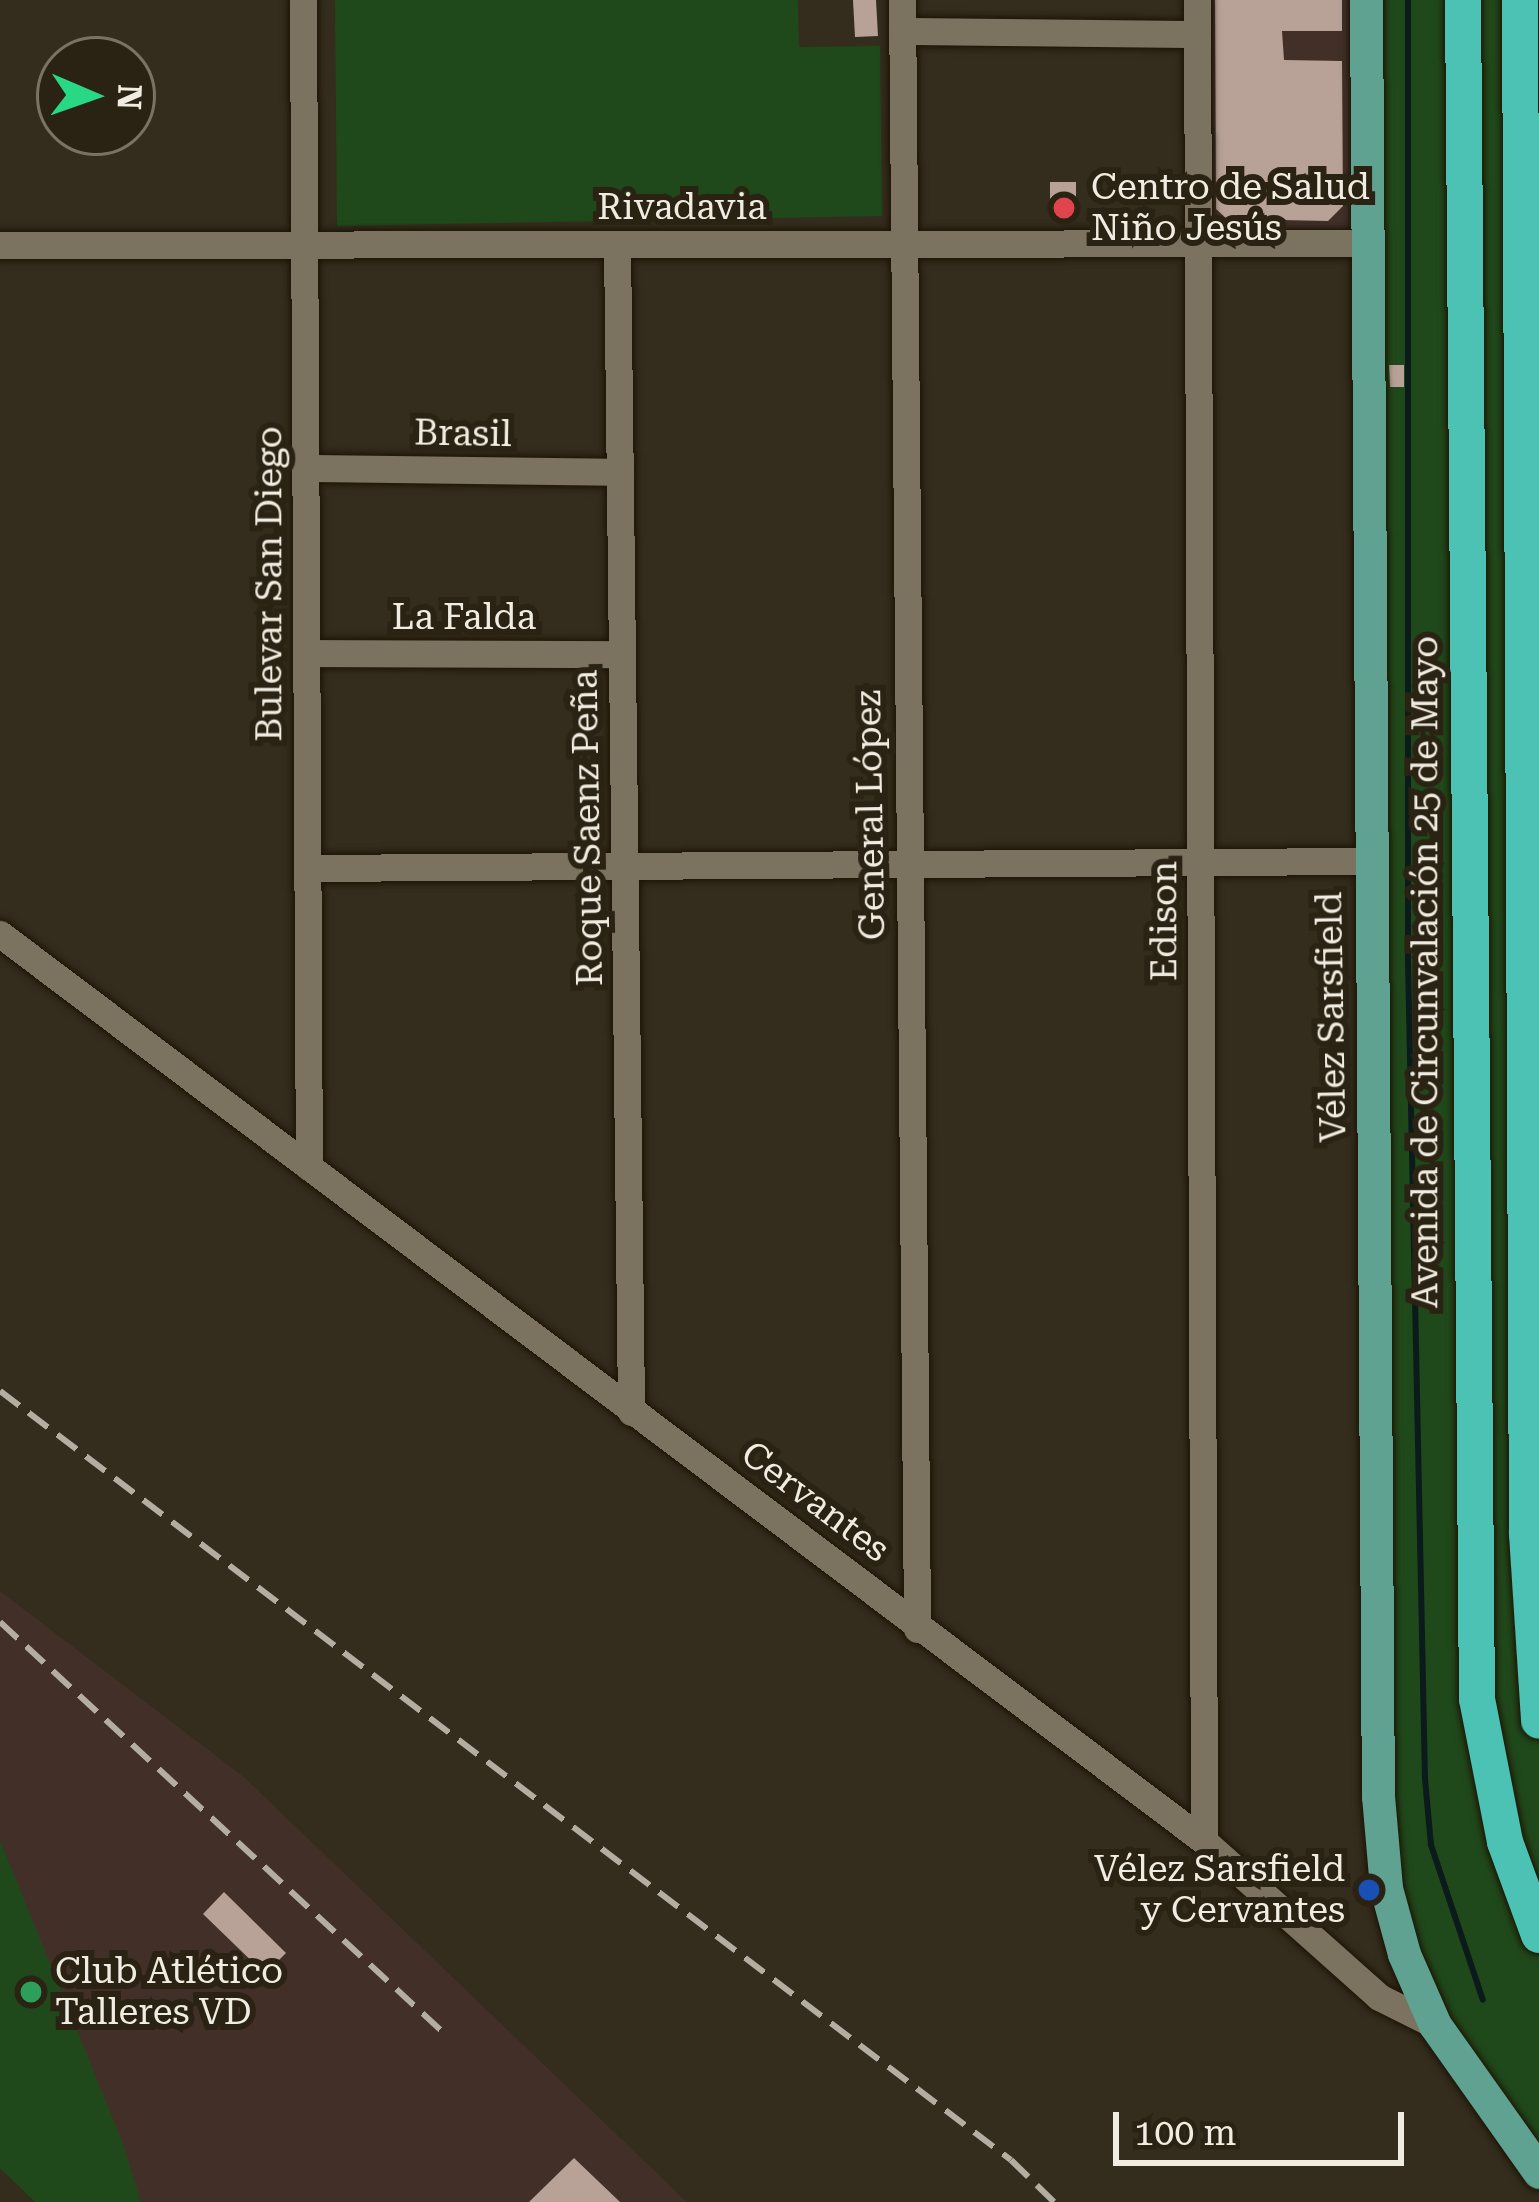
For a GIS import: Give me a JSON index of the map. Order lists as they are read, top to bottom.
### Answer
{
  "streets": {
    "highway": ["Avenida de Circunvalación 25 de Mayo"],
    "main road": ["Vélez Sarsfield", "Cervantes"],
    "street": [
      "Rivadavia",
      "Brasil",
      "Bulevar San Diego",
      "La Falda",
      "General López",
      "Roque Saenz Peña",
      "Edison"
    ]
  },
  "crossings": [
    ["Rivadavia", "Bulevar San Diego"],
    ["Rivadavia", "General López"],
    ["Rivadavia", "Roque Saenz Peña"],
    ["Rivadavia", "Edison"],
    ["Rivadavia", "Vélez Sarsfield"],
    ["Brasil", "Bulevar San Diego"],
    ["Brasil", "Roque Saenz Peña"],
    ["Bulevar San Diego", "La Falda"],
    ["Bulevar San Diego", "Cervantes"],
    ["La Falda", "Roque Saenz Peña"],
    ["General López", "Cervantes"],
    ["Roque Saenz Peña", "Cervantes"],
    ["Edison", "Cervantes"],
    ["Vélez Sarsfield", "Cervantes"]
  ],
  "places": ["Centro de Salud Niño Jesús", "Vélez Sarsfield y Cervantes", "Club Atlético Talleres VD"],
  "scale_bar": "100 m",
  "north": "right"
}
